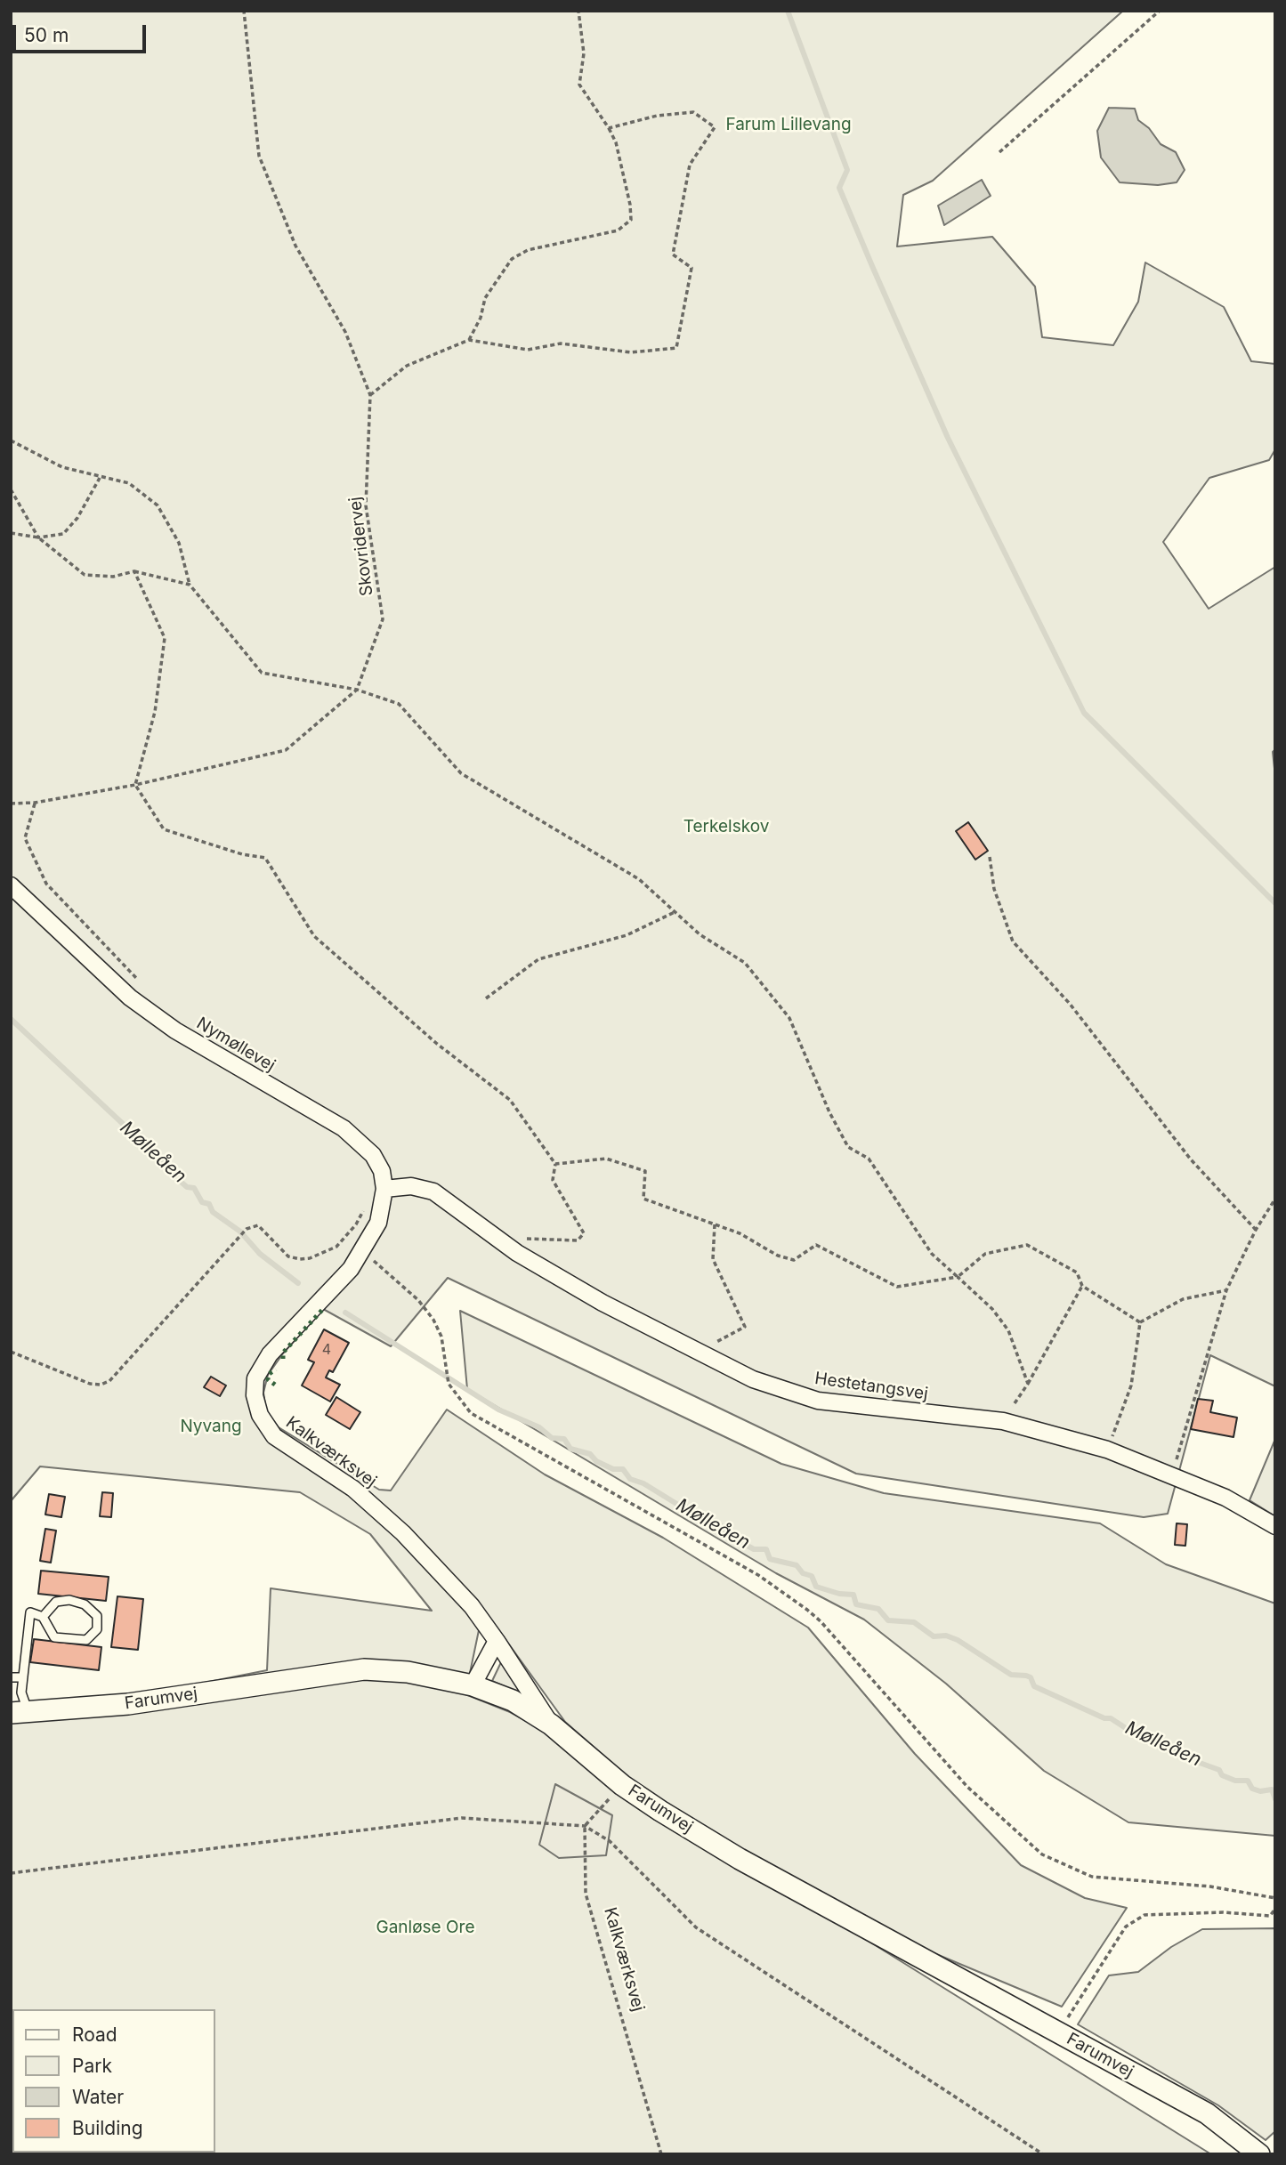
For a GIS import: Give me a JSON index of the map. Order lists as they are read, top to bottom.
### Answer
{
  "streets": {
    "street": [
      "Nymøllevej",
      "Hestetangsvej",
      "Kalkværksvej",
      "Farumvej"
    ],
    "path": ["Skovridervej"]
  },
  "crossings": [
    ["Nymøllevej", "Hestetangsvej"],
    ["Nymøllevej", "Kalkværksvej"],
    ["Kalkværksvej", "Farumvej"]
  ],
  "water": ["Mølleåen"],
  "parks": [
    "Farum Lillevang",
    "Terkelskov",
    "Nyvang",
    "Ganløse Ore"
  ],
  "house_numbers": ["4"],
  "legend": [
    "Road",
    "Park",
    "Water",
    "Building"
  ],
  "scale_bar": "50 m"
}
